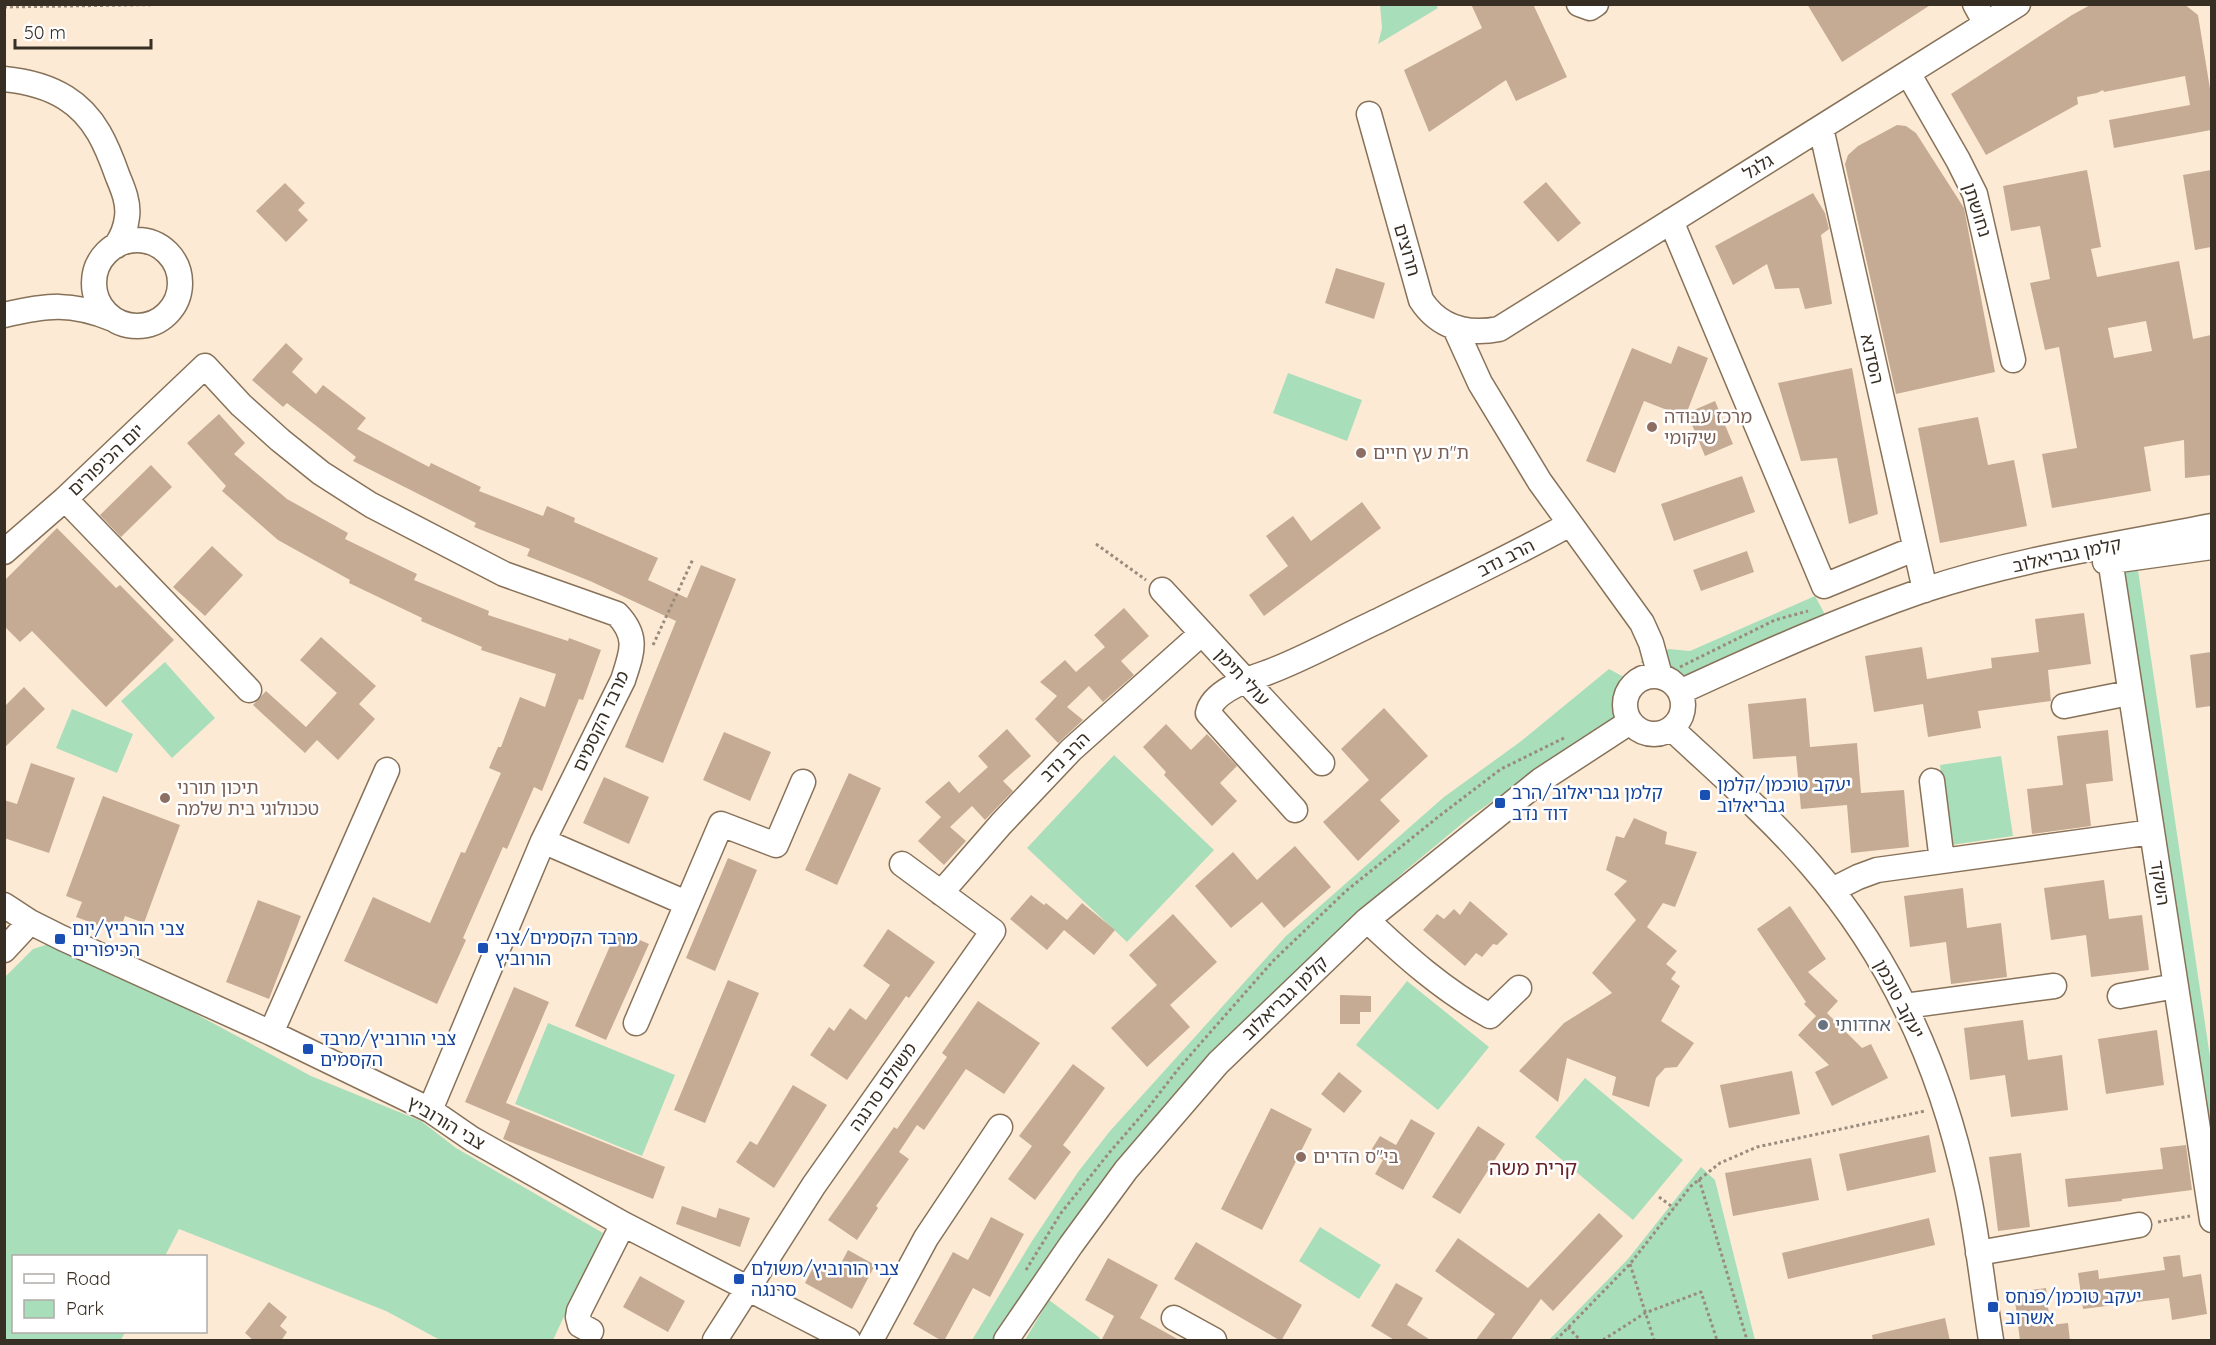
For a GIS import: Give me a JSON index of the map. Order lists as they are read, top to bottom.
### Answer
{
  "streets": {
    "street": [
      "גלגל",
      "נחושתן",
      "חרוצים",
      "הסדנא",
      "יום הכיפורים",
      "קלמן גבריאלוב",
      "הרב נדב",
      "עולי תימן",
      "מרבד הקסמים",
      "השקד",
      "יעקב טוכמן",
      "משולם סרנגה",
      "צבי הורוביץ"
    ]
  },
  "crossings": [
    ["גלגל", "נחושתן"],
    ["גלגל", "חרוצים"],
    ["גלגל", "הסדנא"],
    ["הסדנא", "קלמן גבריאלוב"],
    ["יום הכיפורים", "מרבד הקסמים"],
    ["קלמן גבריאלוב", "השקד"],
    ["קלמן גבריאלוב", "יעקב טוכמן"],
    ["הרב נדב", "עולי תימן"],
    ["הרב נדב", "משולם סרנגה"],
    ["מרבד הקסמים", "צבי הורוביץ"],
    ["משולם סרנגה", "צבי הורוביץ"]
  ],
  "districts": ["קרית משה"],
  "places": {
    "other": [
      "מרכז עבודה שיקומי",
      "ת\"ת עץ חיים",
      "תיכון תורני טכנולוגי בית שלמה",
      "אחדותי",
      "בי\"ס הדרים"
    ],
    "transit": [
      "יעקב טוכמן/קלמן גבריאלוב",
      "קלמן גבריאלוב/הרב דוד נדב",
      "צבי הורביץ/יום הכיפורים",
      "מרבד הקסמים/צבי הורוביץ",
      "צבי הורוביץ/מרבד הקסמים",
      "צבי הורוביץ/משולם סרנגה",
      "יעקב טוכמן/פנחס אשרוב"
    ]
  },
  "legend": ["Road", "Park"],
  "scale_bar": "50 m"
}
